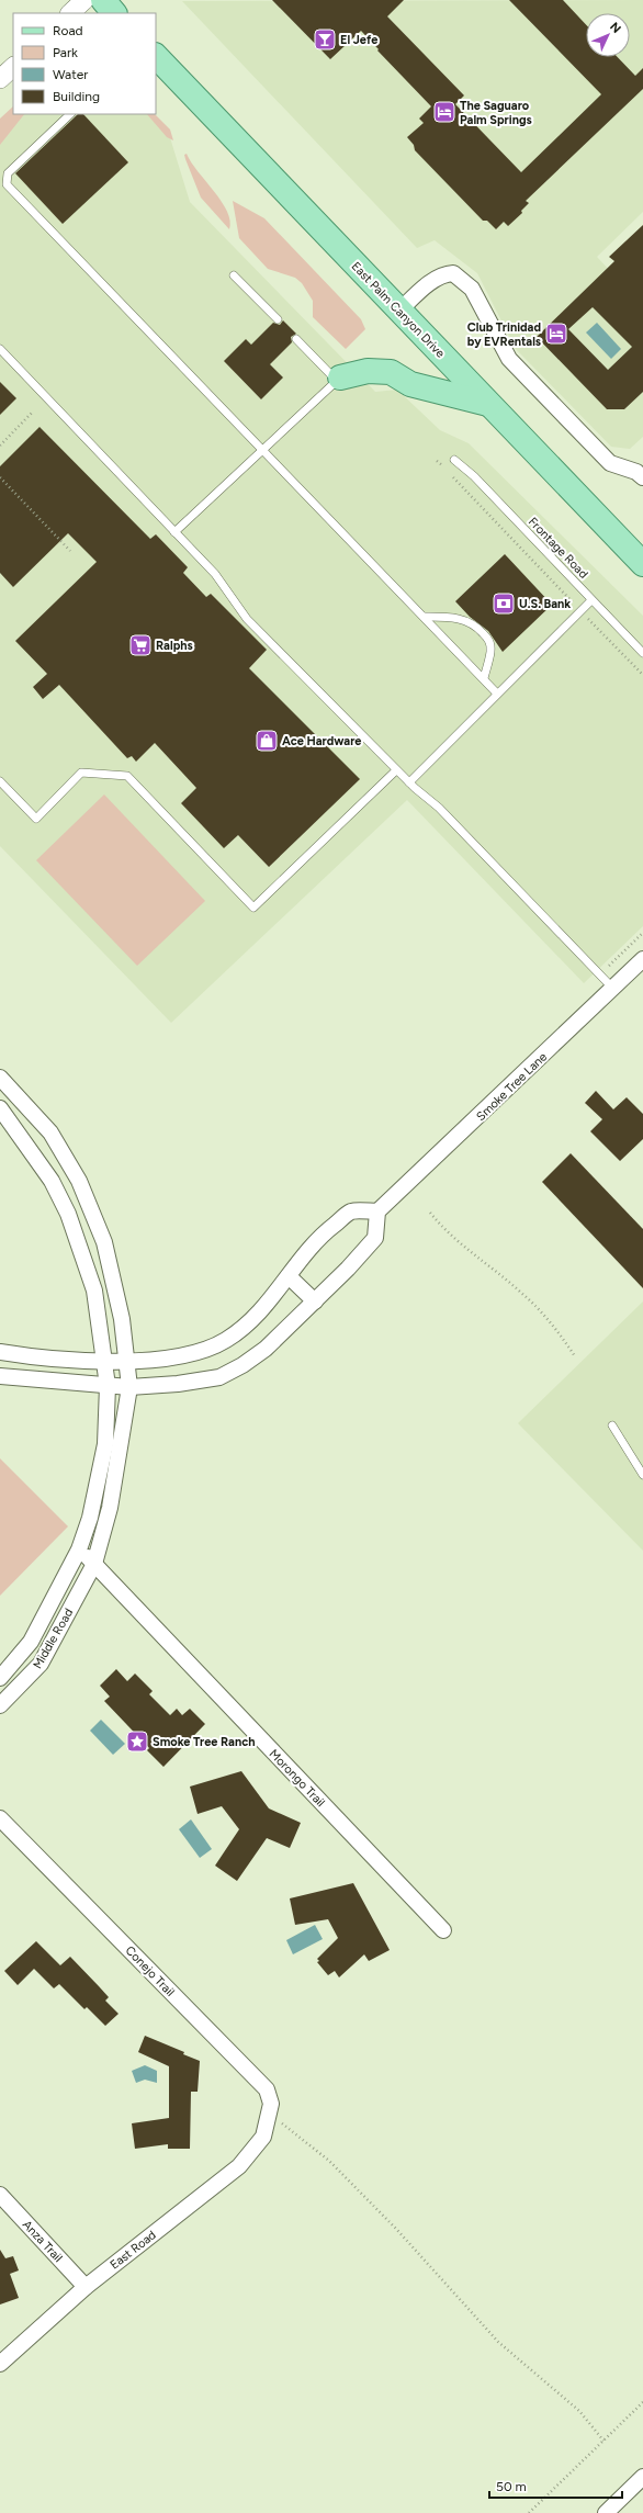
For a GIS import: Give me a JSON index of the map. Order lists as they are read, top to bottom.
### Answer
{
  "streets": {
    "main road": ["East Palm Canyon Drive"],
    "street": [
      "Smoke Tree Lane",
      "Middle Road",
      "Morongo Trail",
      "Conejo Trail",
      "Anza Trail",
      "East Road"
    ],
    "lane": ["Frontage Road"]
  },
  "crossings": [
    ["Middle Road", "Morongo Trail"],
    ["Conejo Trail", "East Road"],
    ["Anza Trail", "East Road"]
  ],
  "places": {
    "bar": ["El Jefe"],
    "hotel": ["The Saguaro Palm Springs", "Club Trinidad by EVRentals"],
    "bank": ["U.S. Bank"],
    "supermarket": ["Ralphs"],
    "shop": ["Ace Hardware"],
    "place": ["Smoke Tree Ranch"]
  },
  "legend": [
    "Road",
    "Park",
    "Water",
    "Building"
  ],
  "scale_bar": "50 m",
  "north": "top right"
}
